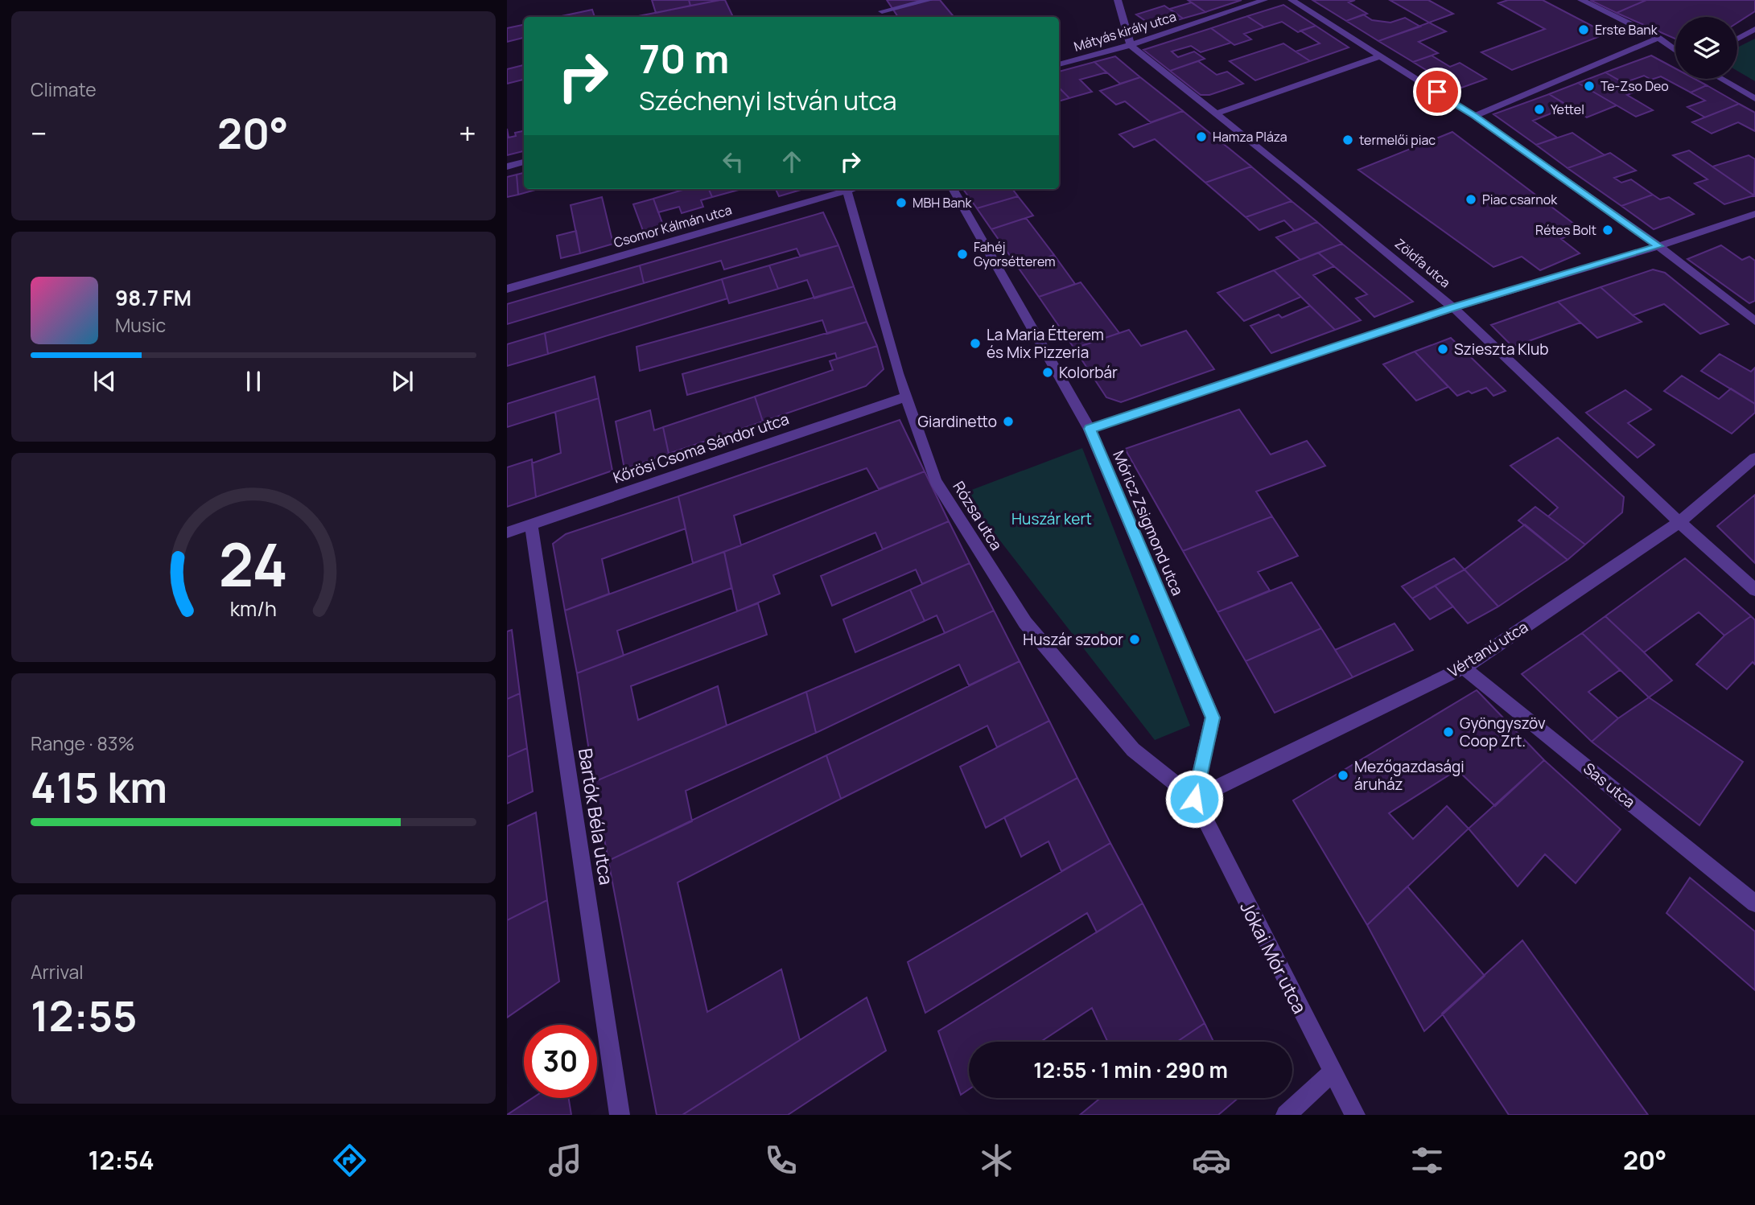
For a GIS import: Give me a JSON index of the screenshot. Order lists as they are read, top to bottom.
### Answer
{
  "streets": {
    "street": [
      "Mátyás király utca",
      "Csomor Kálmán utca",
      "Zöldfa utca",
      "Kőrösi Csoma Sándor utca",
      "Rózsa utca",
      "Móricz Zsigmond utca",
      "Vértanú utca",
      "Sas utca",
      "Bartók Béla utca",
      "Jókai Mór utca"
    ]
  },
  "crossings": [
    ["Mátyás király utca", "Zöldfa utca"],
    ["Zöldfa utca", "Vértanú utca"],
    ["Kőrösi Csoma Sándor utca", "Rózsa utca"],
    ["Kőrösi Csoma Sándor utca", "Bartók Béla utca"],
    ["Rózsa utca", "Móricz Zsigmond utca"],
    ["Rózsa utca", "Vértanú utca"],
    ["Rózsa utca", "Jókai Mór utca"],
    ["Móricz Zsigmond utca", "Vértanú utca"],
    ["Móricz Zsigmond utca", "Jókai Mór utca"],
    ["Vértanú utca", "Sas utca"],
    ["Vértanú utca", "Jókai Mór utca"]
  ],
  "parks": ["Huszár kert"],
  "places": [
    "Erste Bank",
    "Te-Zso Deo",
    "Yettel",
    "Hamza Pláza",
    "termelői piac",
    "Piac csarnok",
    "MBH Bank",
    "Rétes Bolt",
    "Fahéj Gyorsétterem",
    "La Maria Étterem és Mix Pizzeria",
    "Szieszta Klub",
    "Kolorbár",
    "Giardinetto",
    "Huszár szobor",
    "Gyöngyszöv Coop Zrt.",
    "Mezőgazdasági áruház"
  ],
  "page": {
    "tile": [
      "Climate",
      ["Range · 83%", "415 km"],
      ["Arrival", "12:55"]
    ],
    "turn": ["70 m", "Széchenyi István utca"],
    "heat": ["−", "20°", "+"],
    "song": ["98.7 FM", "Music"],
    "limit": "30",
    "trip": "12:55 · 1 min · 290 m",
    "tabs": ["12:54", "20°"],
    "gauge": ["24", "km/h"]
  }
}
